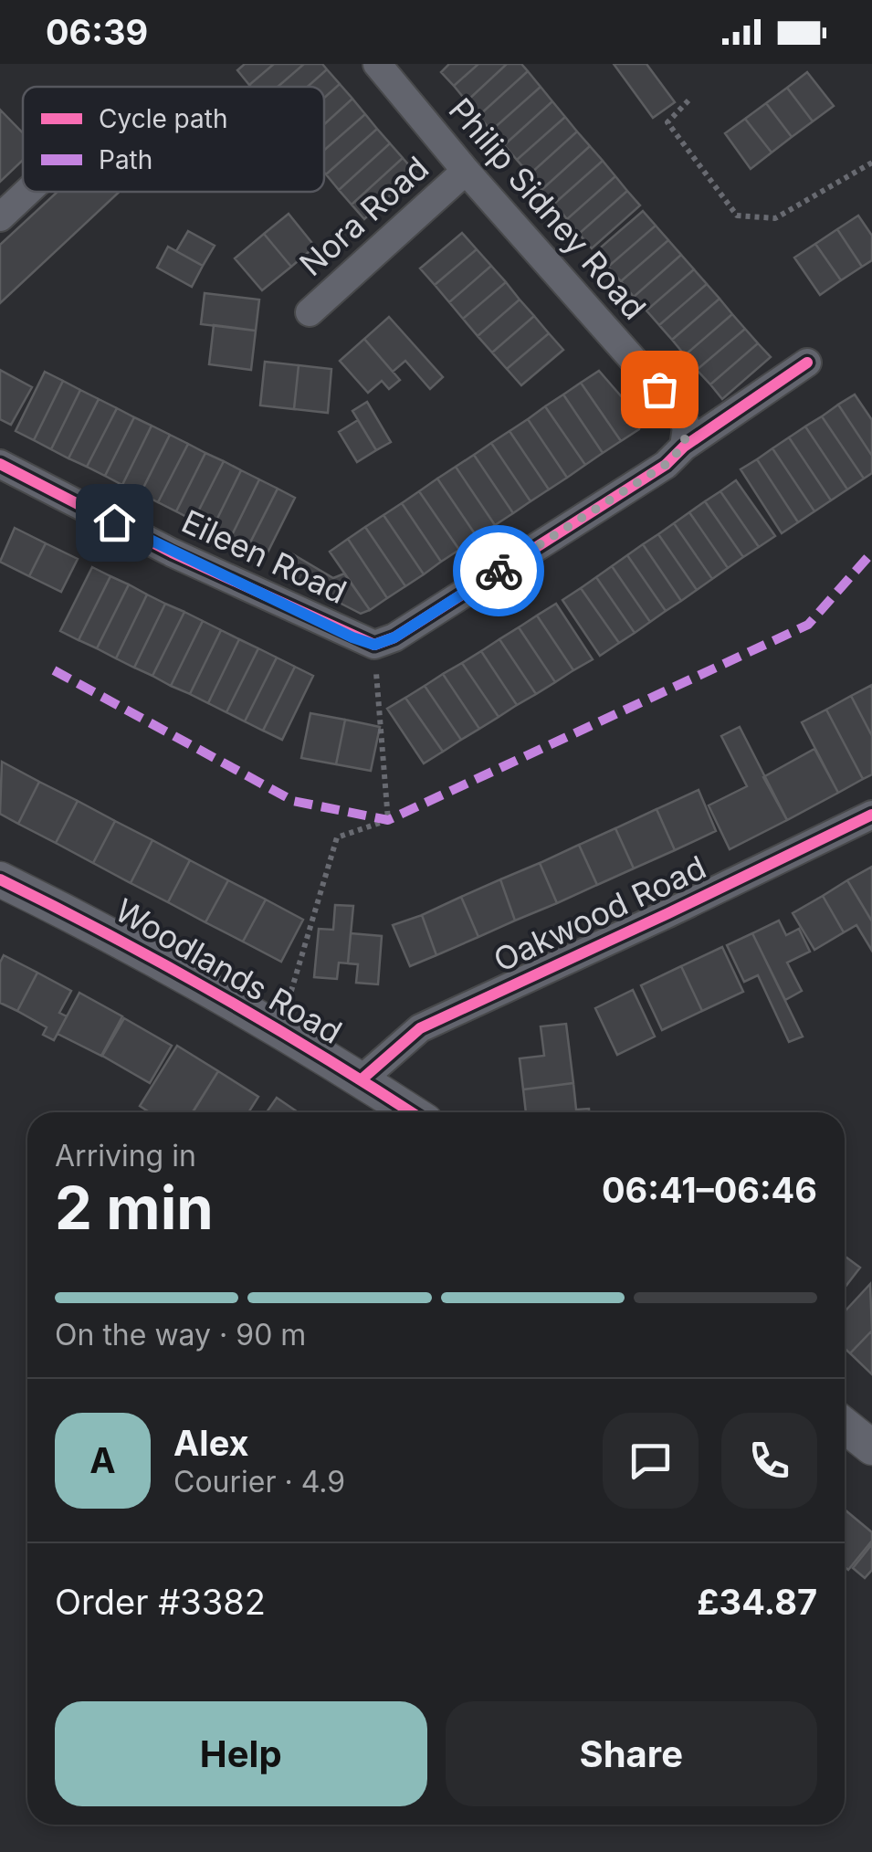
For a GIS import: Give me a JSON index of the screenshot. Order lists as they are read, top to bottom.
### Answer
{
  "streets": {
    "street": [
      "Philip Sidney Road",
      "Nora Road",
      "Eileen Road",
      "Oakwood Road",
      "Woodlands Road"
    ]
  },
  "crossings": [
    ["Philip Sidney Road", "Nora Road"],
    ["Oakwood Road", "Woodlands Road"]
  ],
  "legend": ["Cycle path", "Path"],
  "page": {
    "status": "06:39",
    "heading": ["2 min", "Arriving in", "06:41–06:46"],
    "panel": [
      "Alex",
      "Courier · 4.9",
      "Order #3382",
      "£34.87"
    ],
    "bar": "On the way · 90 m",
    "round": "A",
    "buttons": ["Help", "Share"]
  }
}
